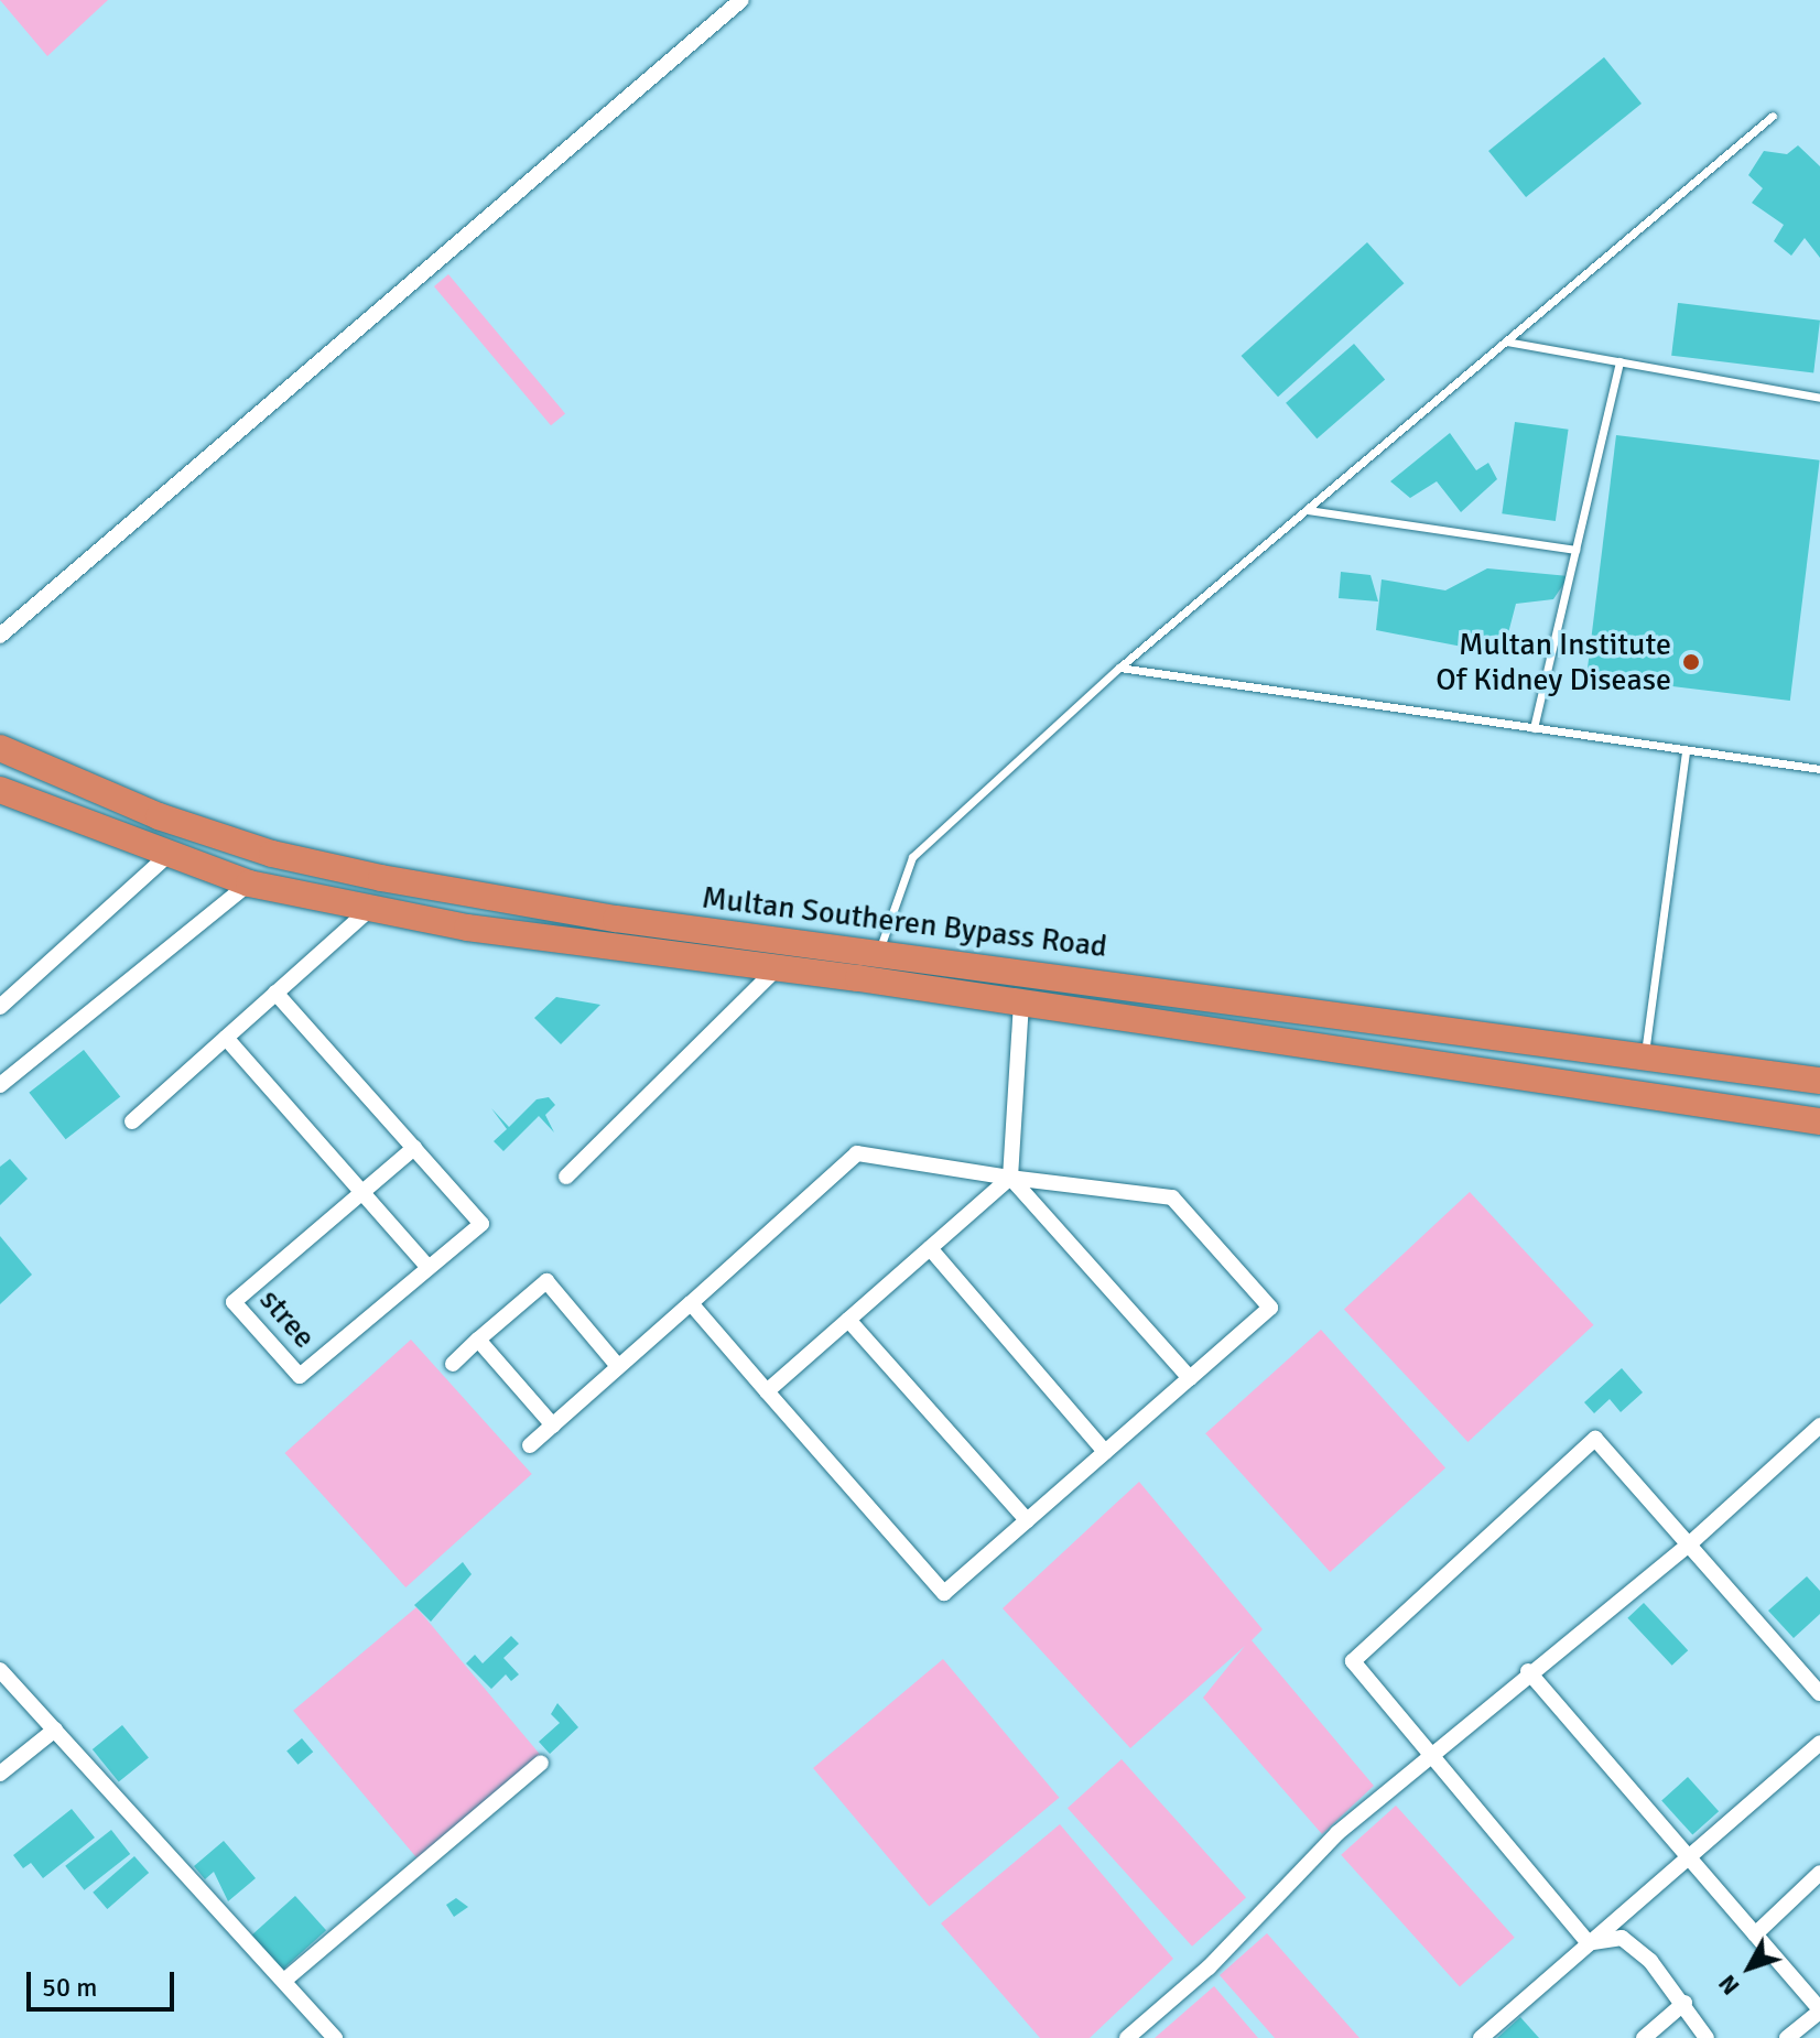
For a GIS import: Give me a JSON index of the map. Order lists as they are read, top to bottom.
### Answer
{
  "streets": {
    "highway": ["Multan Southeren Bypass Road"],
    "street": ["stree"]
  },
  "places": ["Multan Institute Of Kidney Disease"],
  "scale_bar": "50 m",
  "north": "bottom left"
}
